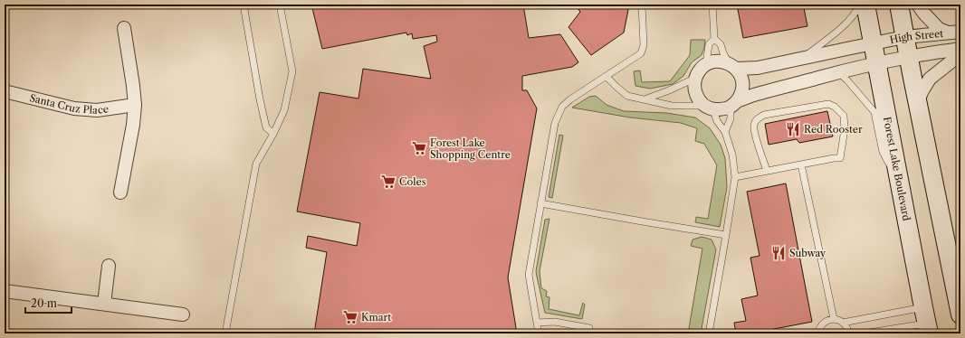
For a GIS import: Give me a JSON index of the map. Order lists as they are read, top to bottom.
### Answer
{
  "streets": {
    "main road": ["Forest Lake Boulevard"],
    "street": ["High Street", "Santa Cruz Place"]
  },
  "crossings": [
    ["High Street", "Forest Lake Boulevard"]
  ],
  "places": {
    "restaurant": ["Red Rooster", "Subway"],
    "supermarket": ["Forest Lake Shopping Centre", "Coles", "Kmart"]
  },
  "scale_bar": "20 m"
}
